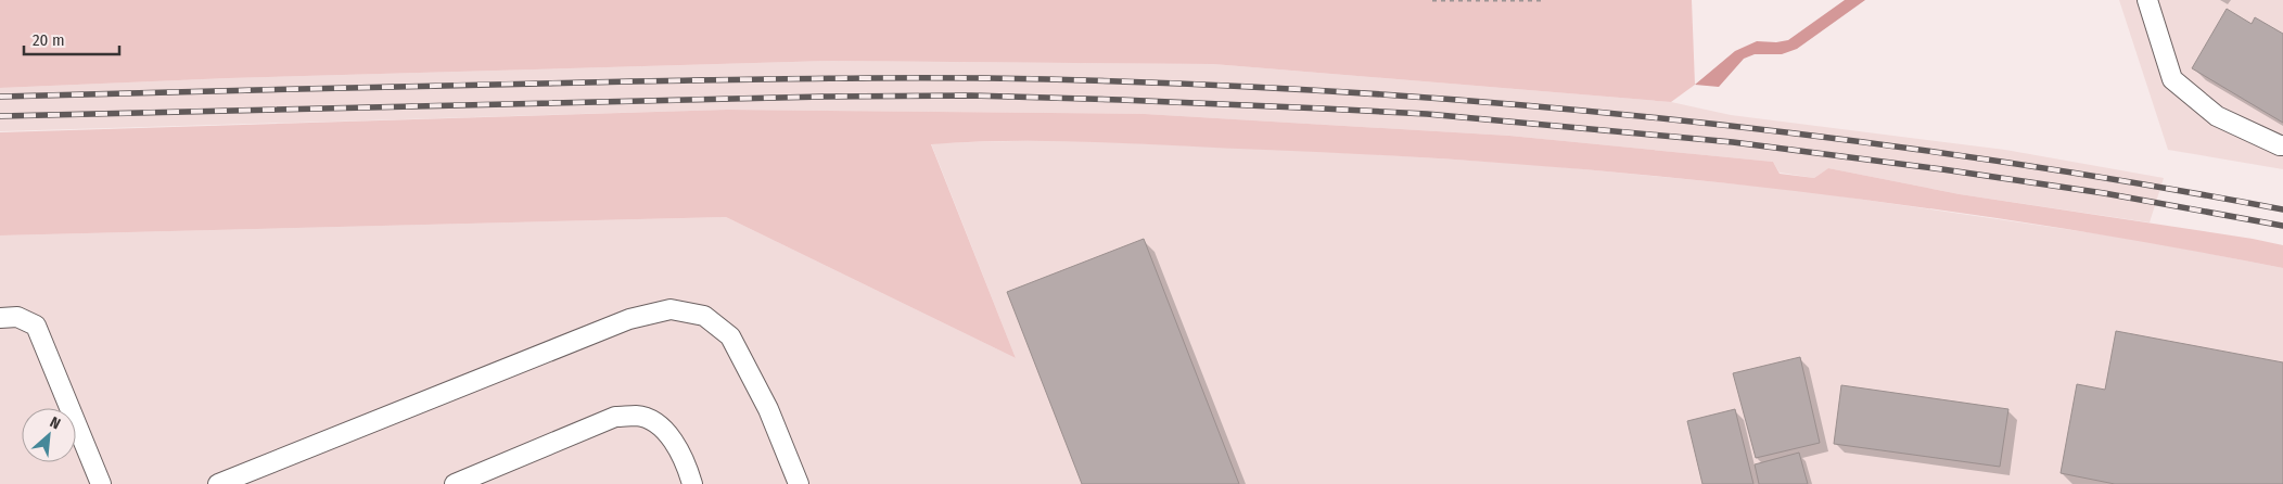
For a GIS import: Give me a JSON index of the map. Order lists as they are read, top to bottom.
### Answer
{
  "scale_bar": "20 m",
  "north": "top right"
}
